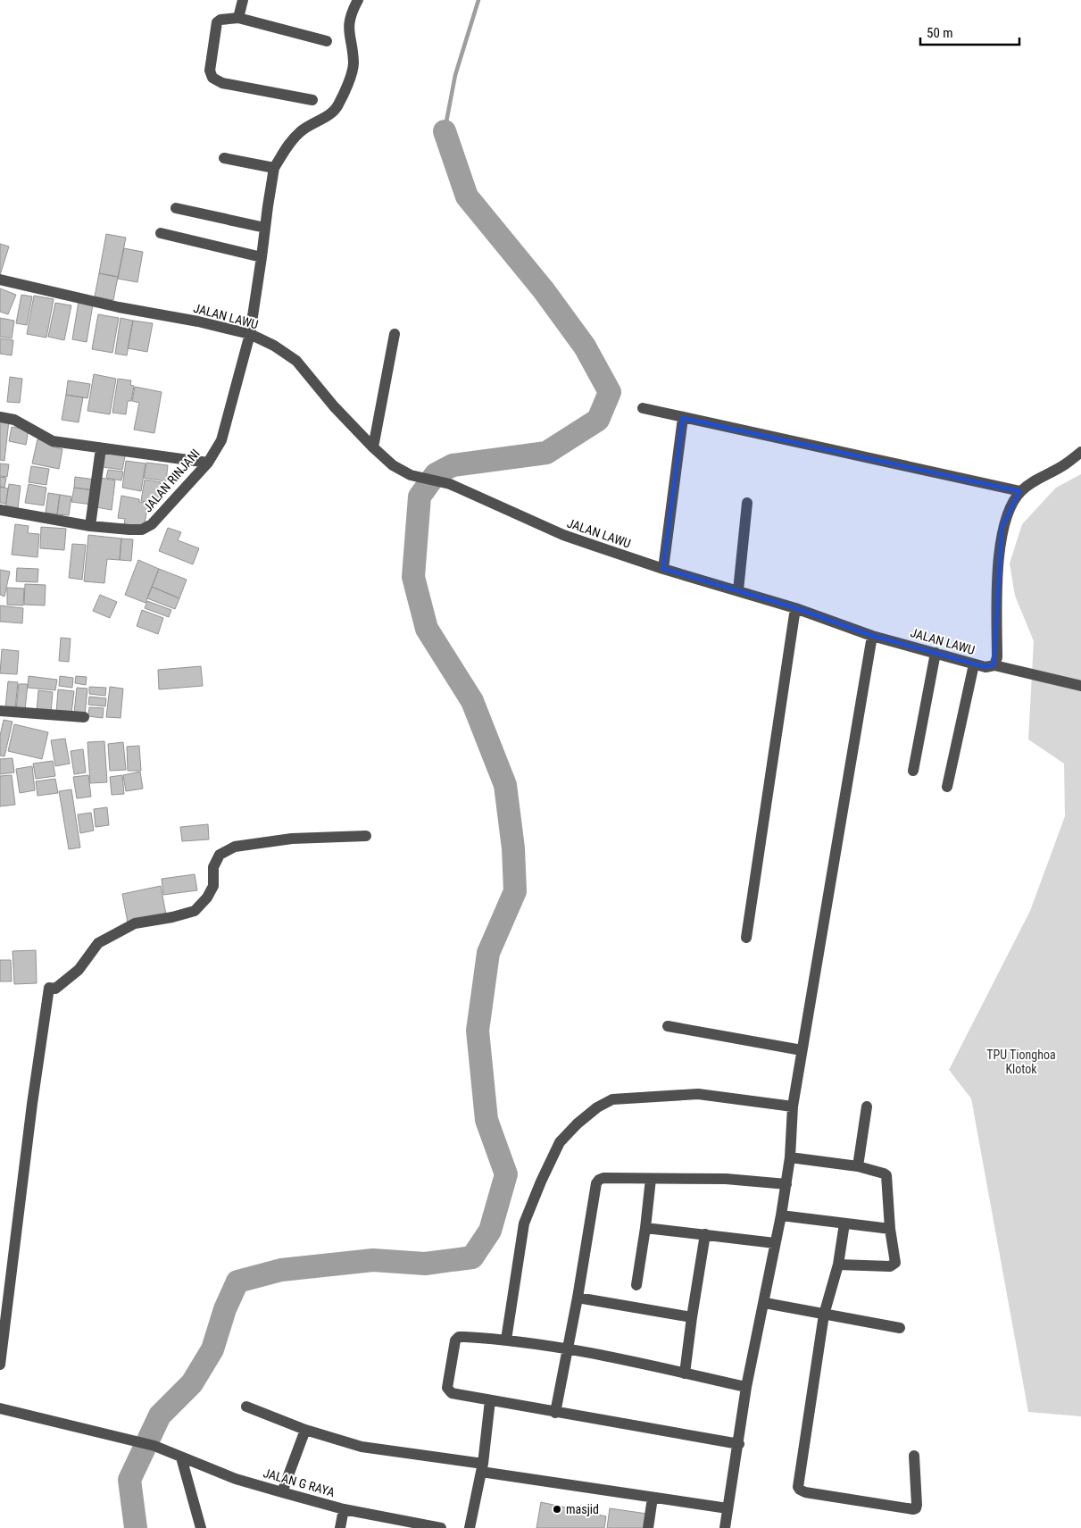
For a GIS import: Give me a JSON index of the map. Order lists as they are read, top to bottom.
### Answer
{
  "streets": {
    "street": ["JALAN LAWU", "JALAN RINJANI", "JALAN G RAYA"]
  },
  "crossings": [
    ["JALAN LAWU", "JALAN RINJANI"]
  ],
  "parks": ["TPU Tionghoa Klotok"],
  "places": ["masjid"],
  "scale_bar": "50 m"
}
